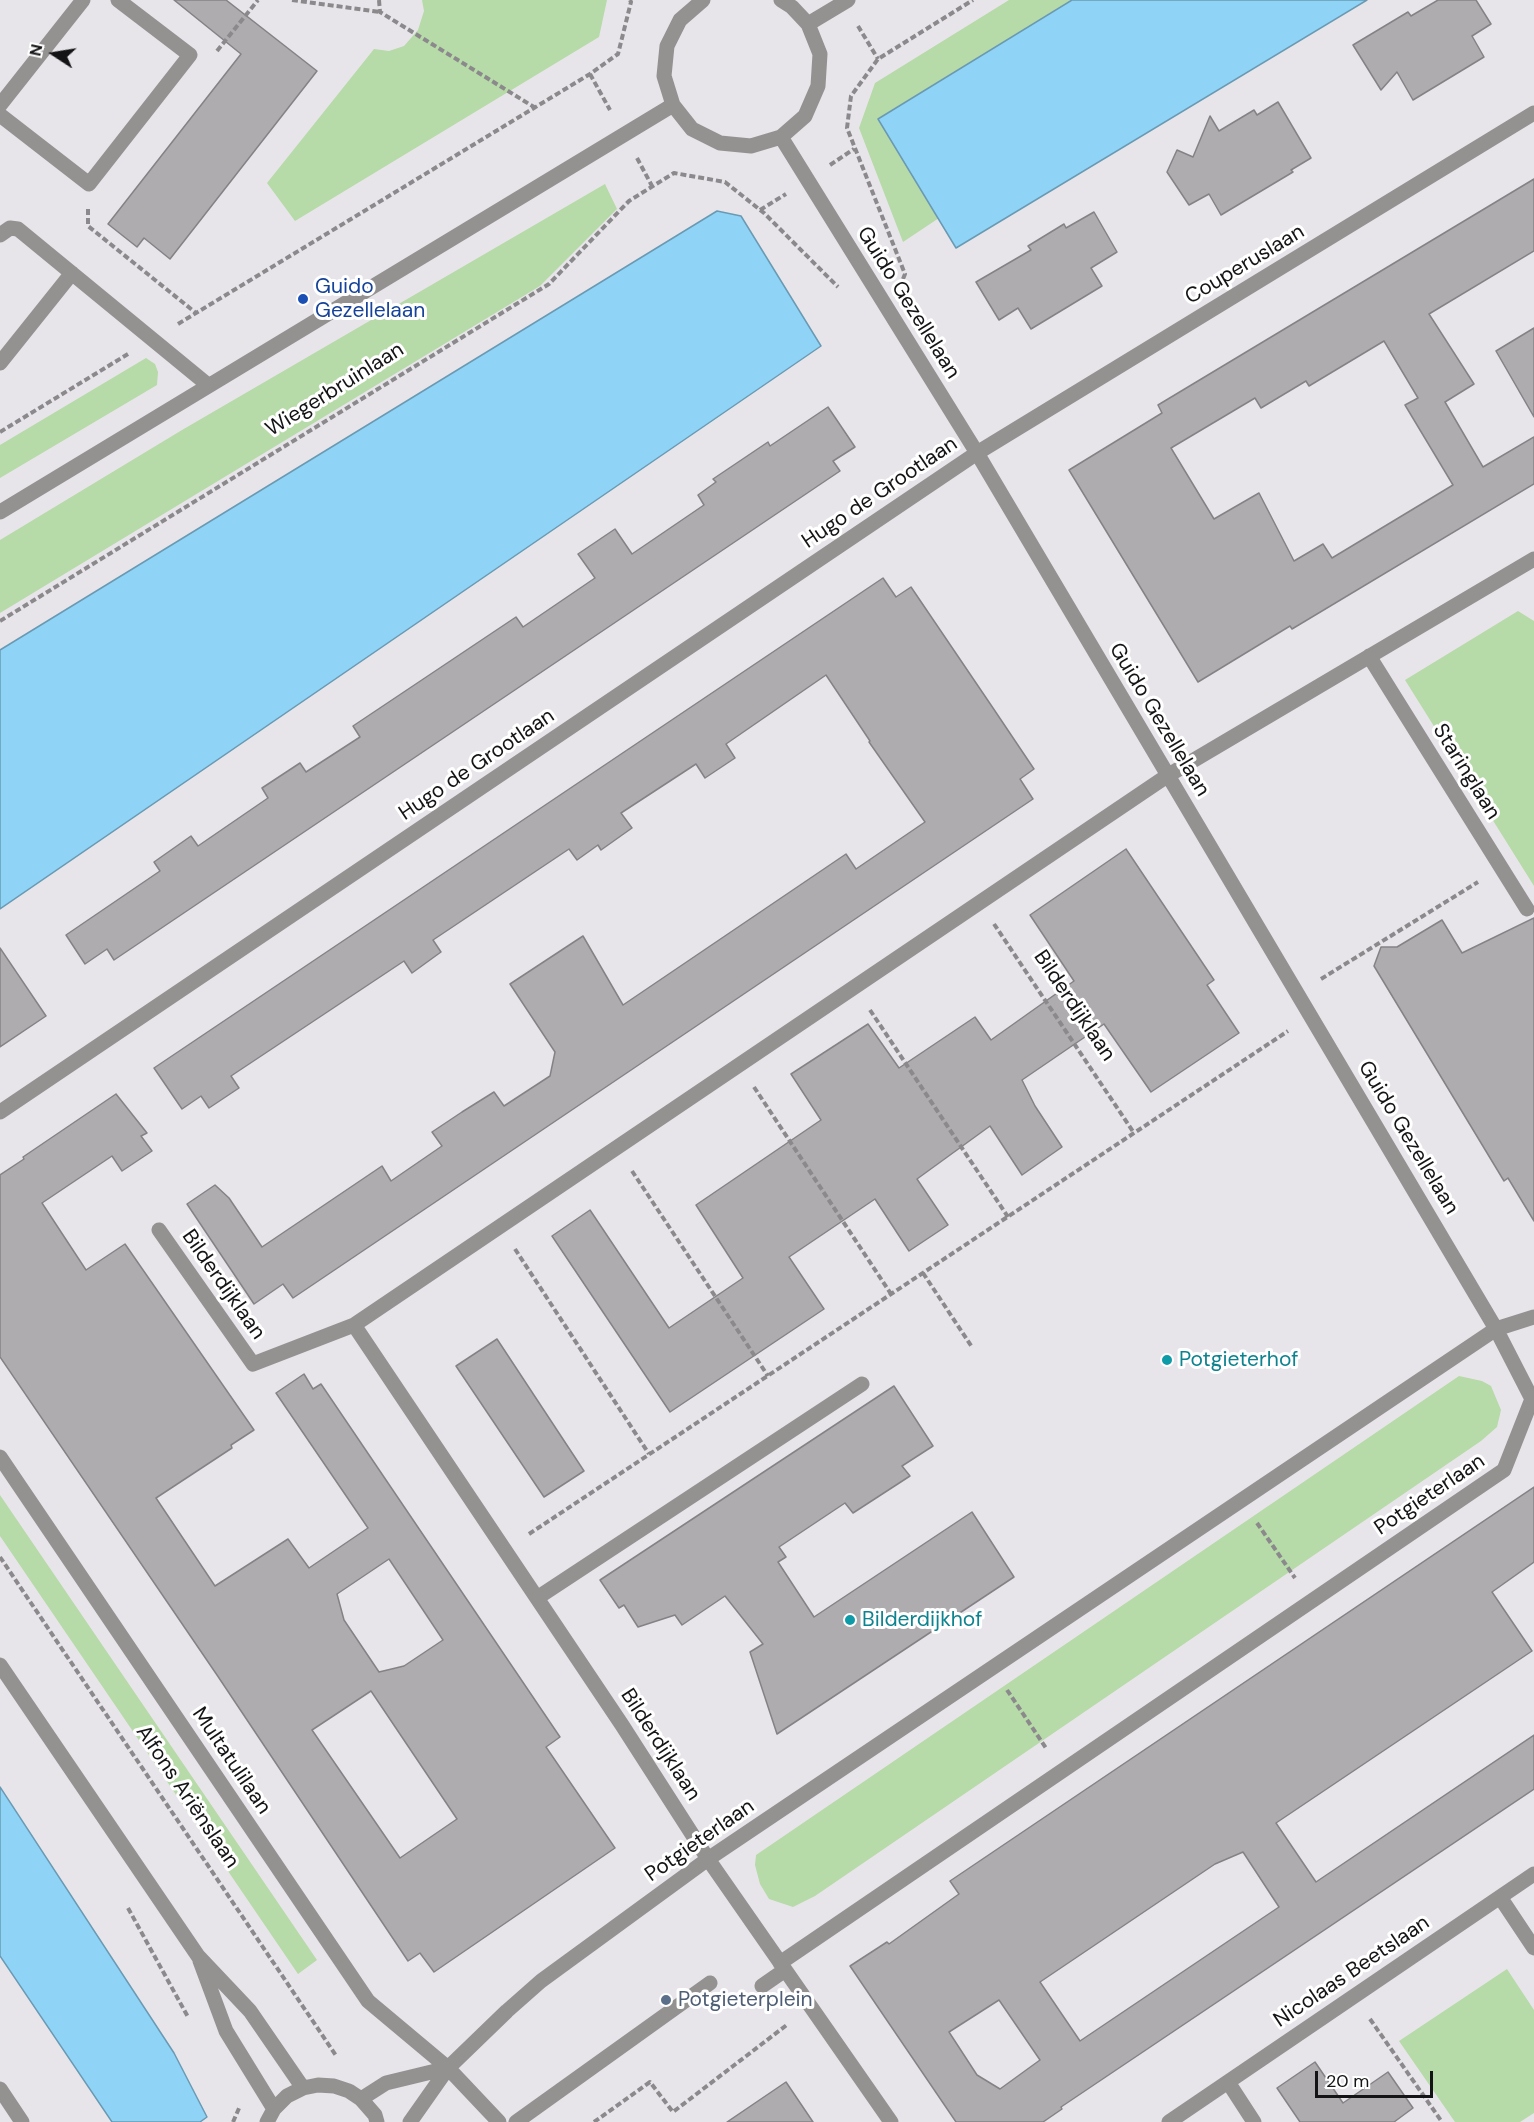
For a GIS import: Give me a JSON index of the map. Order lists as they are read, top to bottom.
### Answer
{
  "streets": {
    "street": [
      "Couperuslaan",
      "Guido Gezellelaan",
      "Hugo de Grootlaan",
      "Staringlaan",
      "Bilderdijklaan",
      "Potgieterlaan",
      "Multatulilaan",
      "Nicolaas Beetslaan"
    ],
    "path": ["Wiegerbruinlaan", "Alfons Ariënslaan"]
  },
  "crossings": [
    ["Couperuslaan", "Guido Gezellelaan"],
    ["Couperuslaan", "Hugo de Grootlaan"],
    ["Guido Gezellelaan", "Hugo de Grootlaan"],
    ["Guido Gezellelaan", "Bilderdijklaan"],
    ["Guido Gezellelaan", "Potgieterlaan"],
    ["Bilderdijklaan", "Potgieterlaan"],
    ["Potgieterlaan", "Multatulilaan"]
  ],
  "places": [
    "Guido Gezellelaan",
    "Potgieterhof",
    "Bilderdijkhof",
    "Potgieterplein"
  ],
  "scale_bar": "20 m",
  "north": "left"
}
